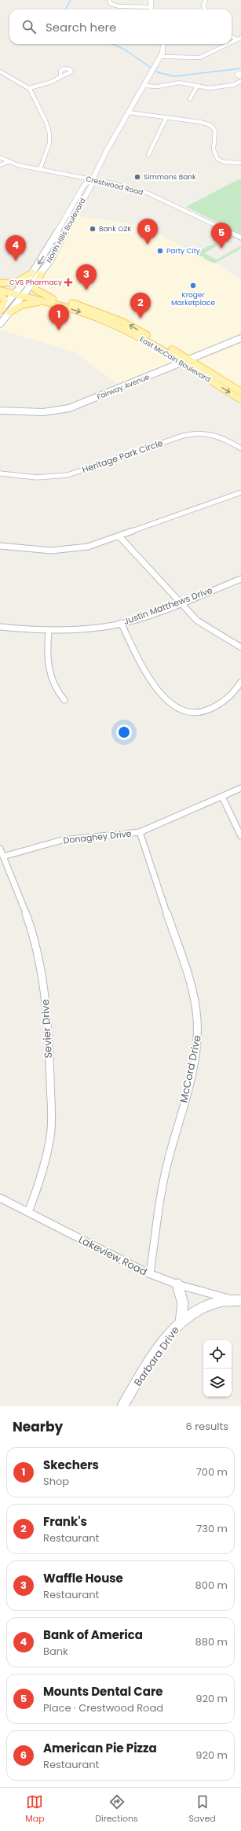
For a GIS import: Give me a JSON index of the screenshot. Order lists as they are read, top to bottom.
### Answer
{
  "streets": {
    "main road": ["East McCain Boulevard"],
    "street": [
      "Crestwood Road",
      "North Hills Boulevard",
      "Fairway Avenue",
      "Heritage Park Circle",
      "Justin Matthews Drive",
      "Donaghey Drive",
      "Sevier Drive",
      "McCord Drive",
      "Lakeview Road",
      "Barbara Drive"
    ]
  },
  "crossings": [
    ["Crestwood Road", "North Hills Boulevard"],
    ["North Hills Boulevard", "East McCain Boulevard"],
    ["East McCain Boulevard", "Fairway Avenue"],
    ["Donaghey Drive", "Sevier Drive"],
    ["Donaghey Drive", "McCord Drive"],
    ["Sevier Drive", "Lakeview Road"],
    ["McCord Drive", "Lakeview Road"],
    ["Lakeview Road", "Barbara Drive"]
  ],
  "places": {
    "other": [
      "Simmons Bank",
      "Bank OZK",
      "Party City",
      "Kroger Marketplace"
    ],
    "health": ["CVS Pharmacy"]
  },
  "page": {
    "search": "Search here",
    "pins": [
      "6",
      "5",
      "4",
      "3",
      "2",
      "1"
    ],
    "heading": ["Nearby", "6 results"],
    "list": [
      {
        "mark": "1",
        "name": "Skechers",
        "note": "Shop",
        "value": "700 m"
      },
      {
        "mark": "2",
        "name": "Frank's",
        "note": "Restaurant",
        "value": "730 m"
      },
      {
        "mark": "3",
        "name": "Waffle House",
        "note": "Restaurant",
        "value": "800 m"
      },
      {
        "mark": "4",
        "name": "Bank of America",
        "note": "Bank",
        "value": "880 m"
      },
      {
        "mark": "5",
        "name": "Mounts Dental Care",
        "note": "Place · Crestwood Road",
        "value": "920 m"
      },
      {
        "mark": "6",
        "name": "American Pie Pizza",
        "note": "Restaurant",
        "value": "920 m"
      }
    ],
    "nav": ["Map", "Directions", "Saved"]
  }
}
